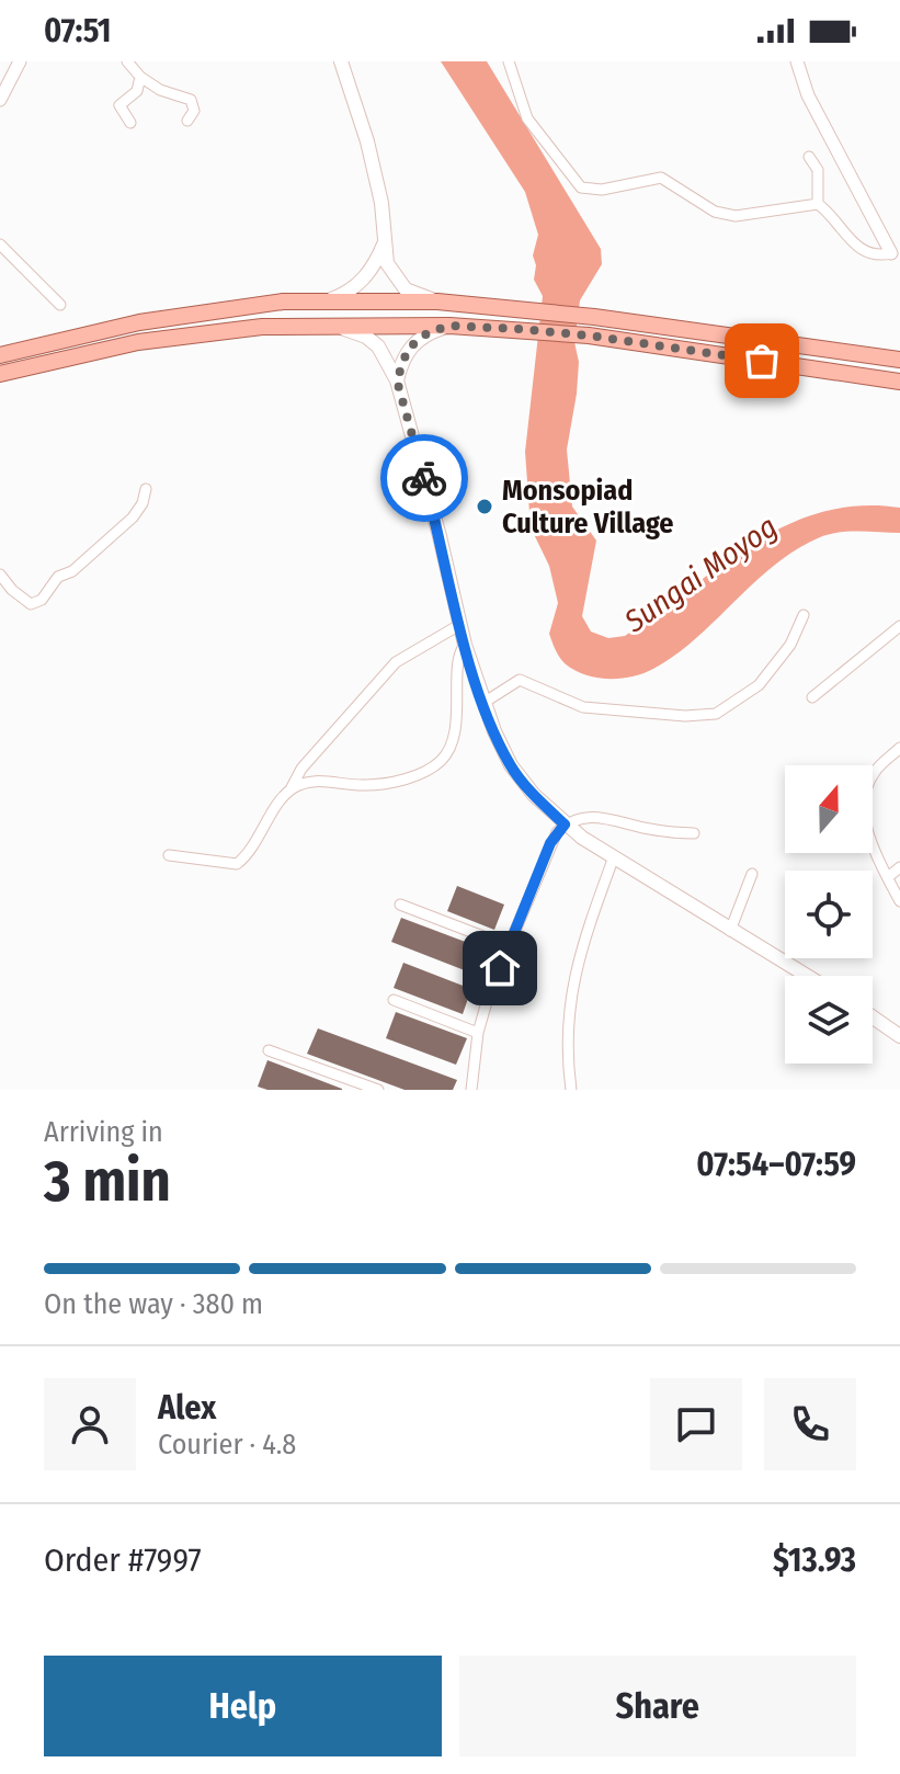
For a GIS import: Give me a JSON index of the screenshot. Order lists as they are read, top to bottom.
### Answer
{
  "water": ["Sungai Moyog"],
  "places": ["Monsopiad Culture Village"],
  "north": "top",
  "page": {
    "status": "07:51",
    "heading": ["3 min", "Arriving in", "07:54–07:59"],
    "panel": [
      "Alex",
      "Courier · 4.8",
      "Order #7997",
      "$13.93"
    ],
    "bar": "On the way · 380 m",
    "buttons": ["Help", "Share"]
  }
}
